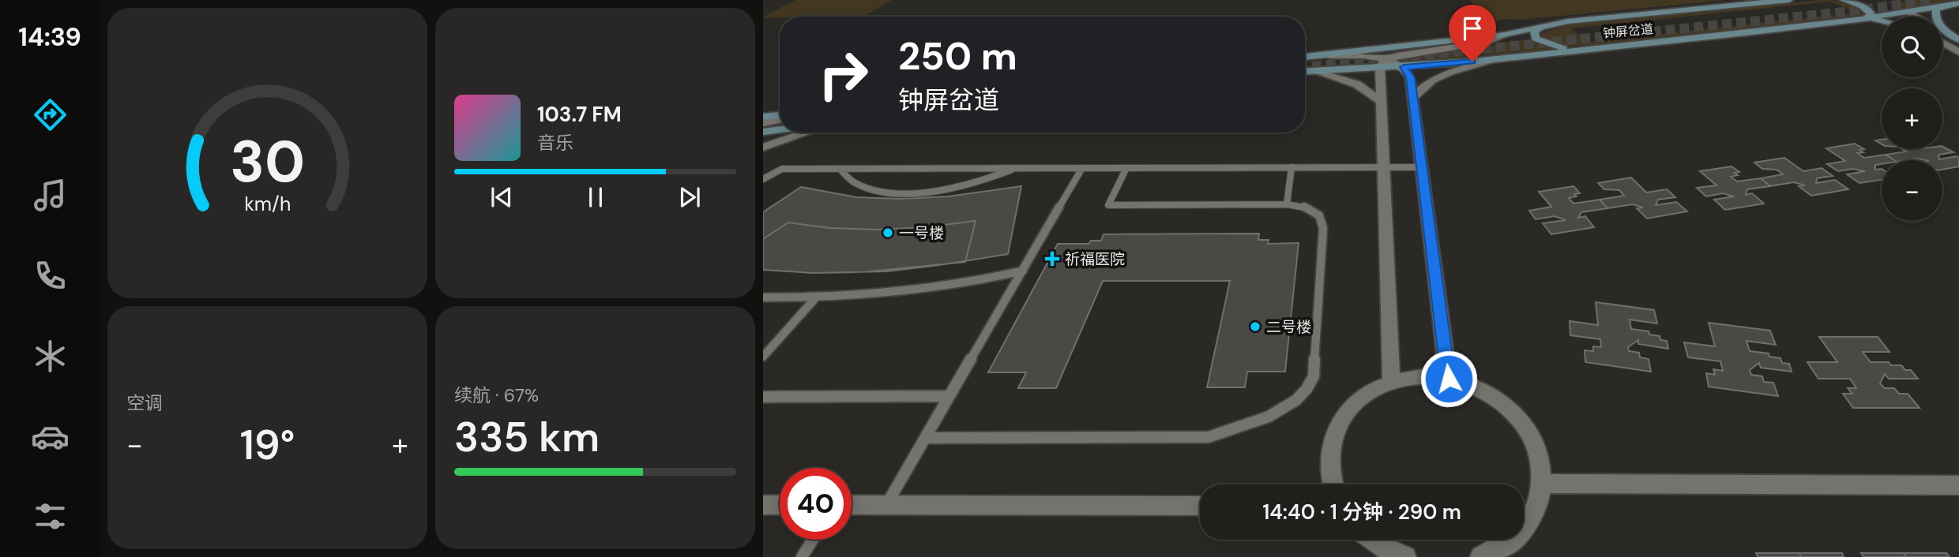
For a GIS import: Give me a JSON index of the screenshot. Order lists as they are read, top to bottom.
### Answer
{
  "streets": {
    "main road": ["钟屏岔道"]
  },
  "places": {
    "other": ["一号楼", "二号楼"],
    "health": ["祈福医院"]
  },
  "page": {
    "tabs": "14:39",
    "map_buttons": ["+", "−"],
    "turn": ["250 m", "钟屏岔道"],
    "song": ["103.7 FM", "音乐"],
    "tile": [
      "空调",
      ["续航 · 67%", "335 km"]
    ],
    "heat": ["−", "19°", "+"],
    "limit": "40",
    "trip": "14:40 · 1 分钟 · 290 m",
    "gauge": ["30", "km/h"]
  }
}
